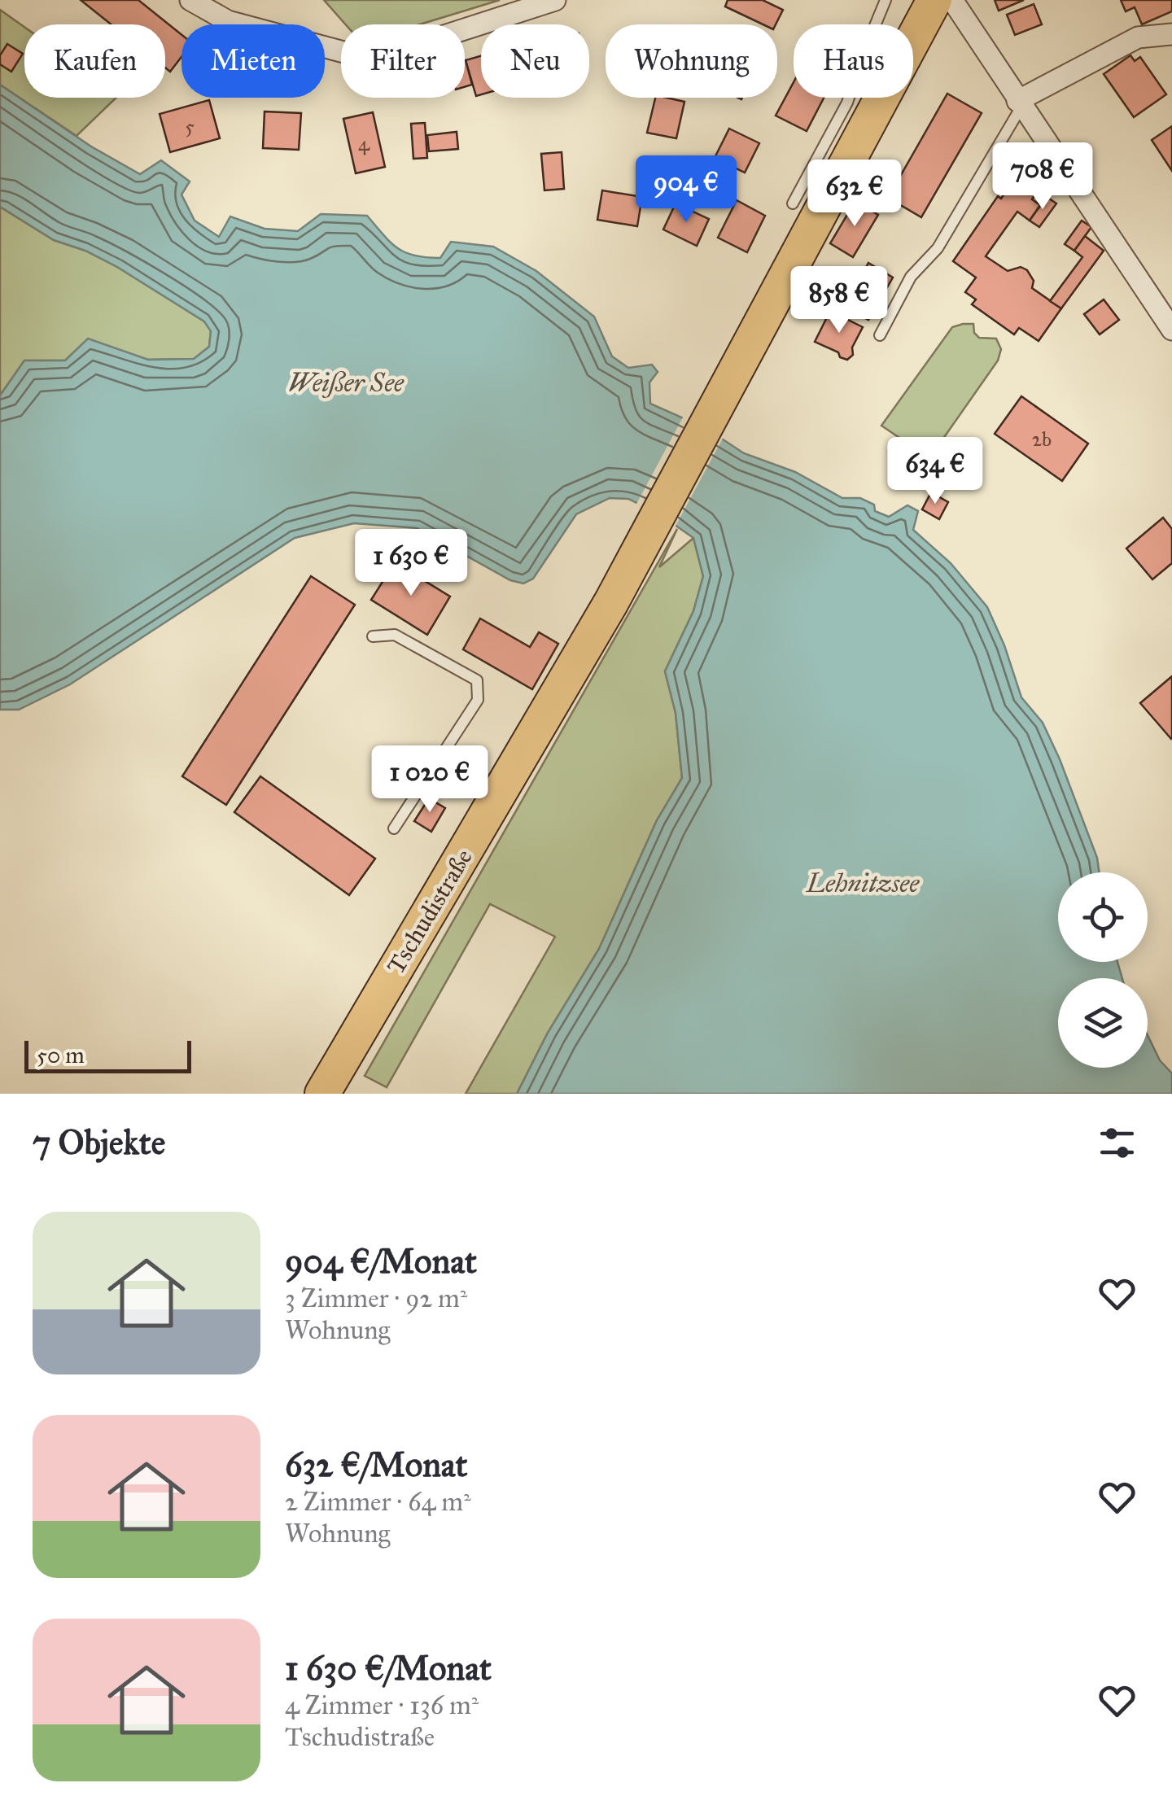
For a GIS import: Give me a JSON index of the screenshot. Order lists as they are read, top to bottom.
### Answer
{
  "streets": {
    "main road": ["Tschudistraße"]
  },
  "water": ["Weißer See", "Lehnitzsee"],
  "house_numbers": ["5", "4", "2b"],
  "scale_bar": "50 m",
  "page": {
    "chip": [
      "Kaufen",
      "Mieten",
      "Filter",
      "Neu",
      "Wohnung",
      "Haus"
    ],
    "price": [
      "708 €",
      "904 €",
      "632 €",
      "858 €",
      "634 €",
      "1 630 €",
      "1 020 €"
    ],
    "scale": "50 m",
    "heading": "7 Objekte",
    "list": [
      {
        "name": "904 €/Monat",
        "note": "3 Zimmer · 92 m² · Wohnung"
      },
      {
        "name": "632 €/Monat",
        "note": "2 Zimmer · 64 m² · Wohnung"
      },
      {
        "name": "1 630 €/Monat",
        "note": "4 Zimmer · 136 m² · Tschudistraße"
      }
    ]
  }
}
